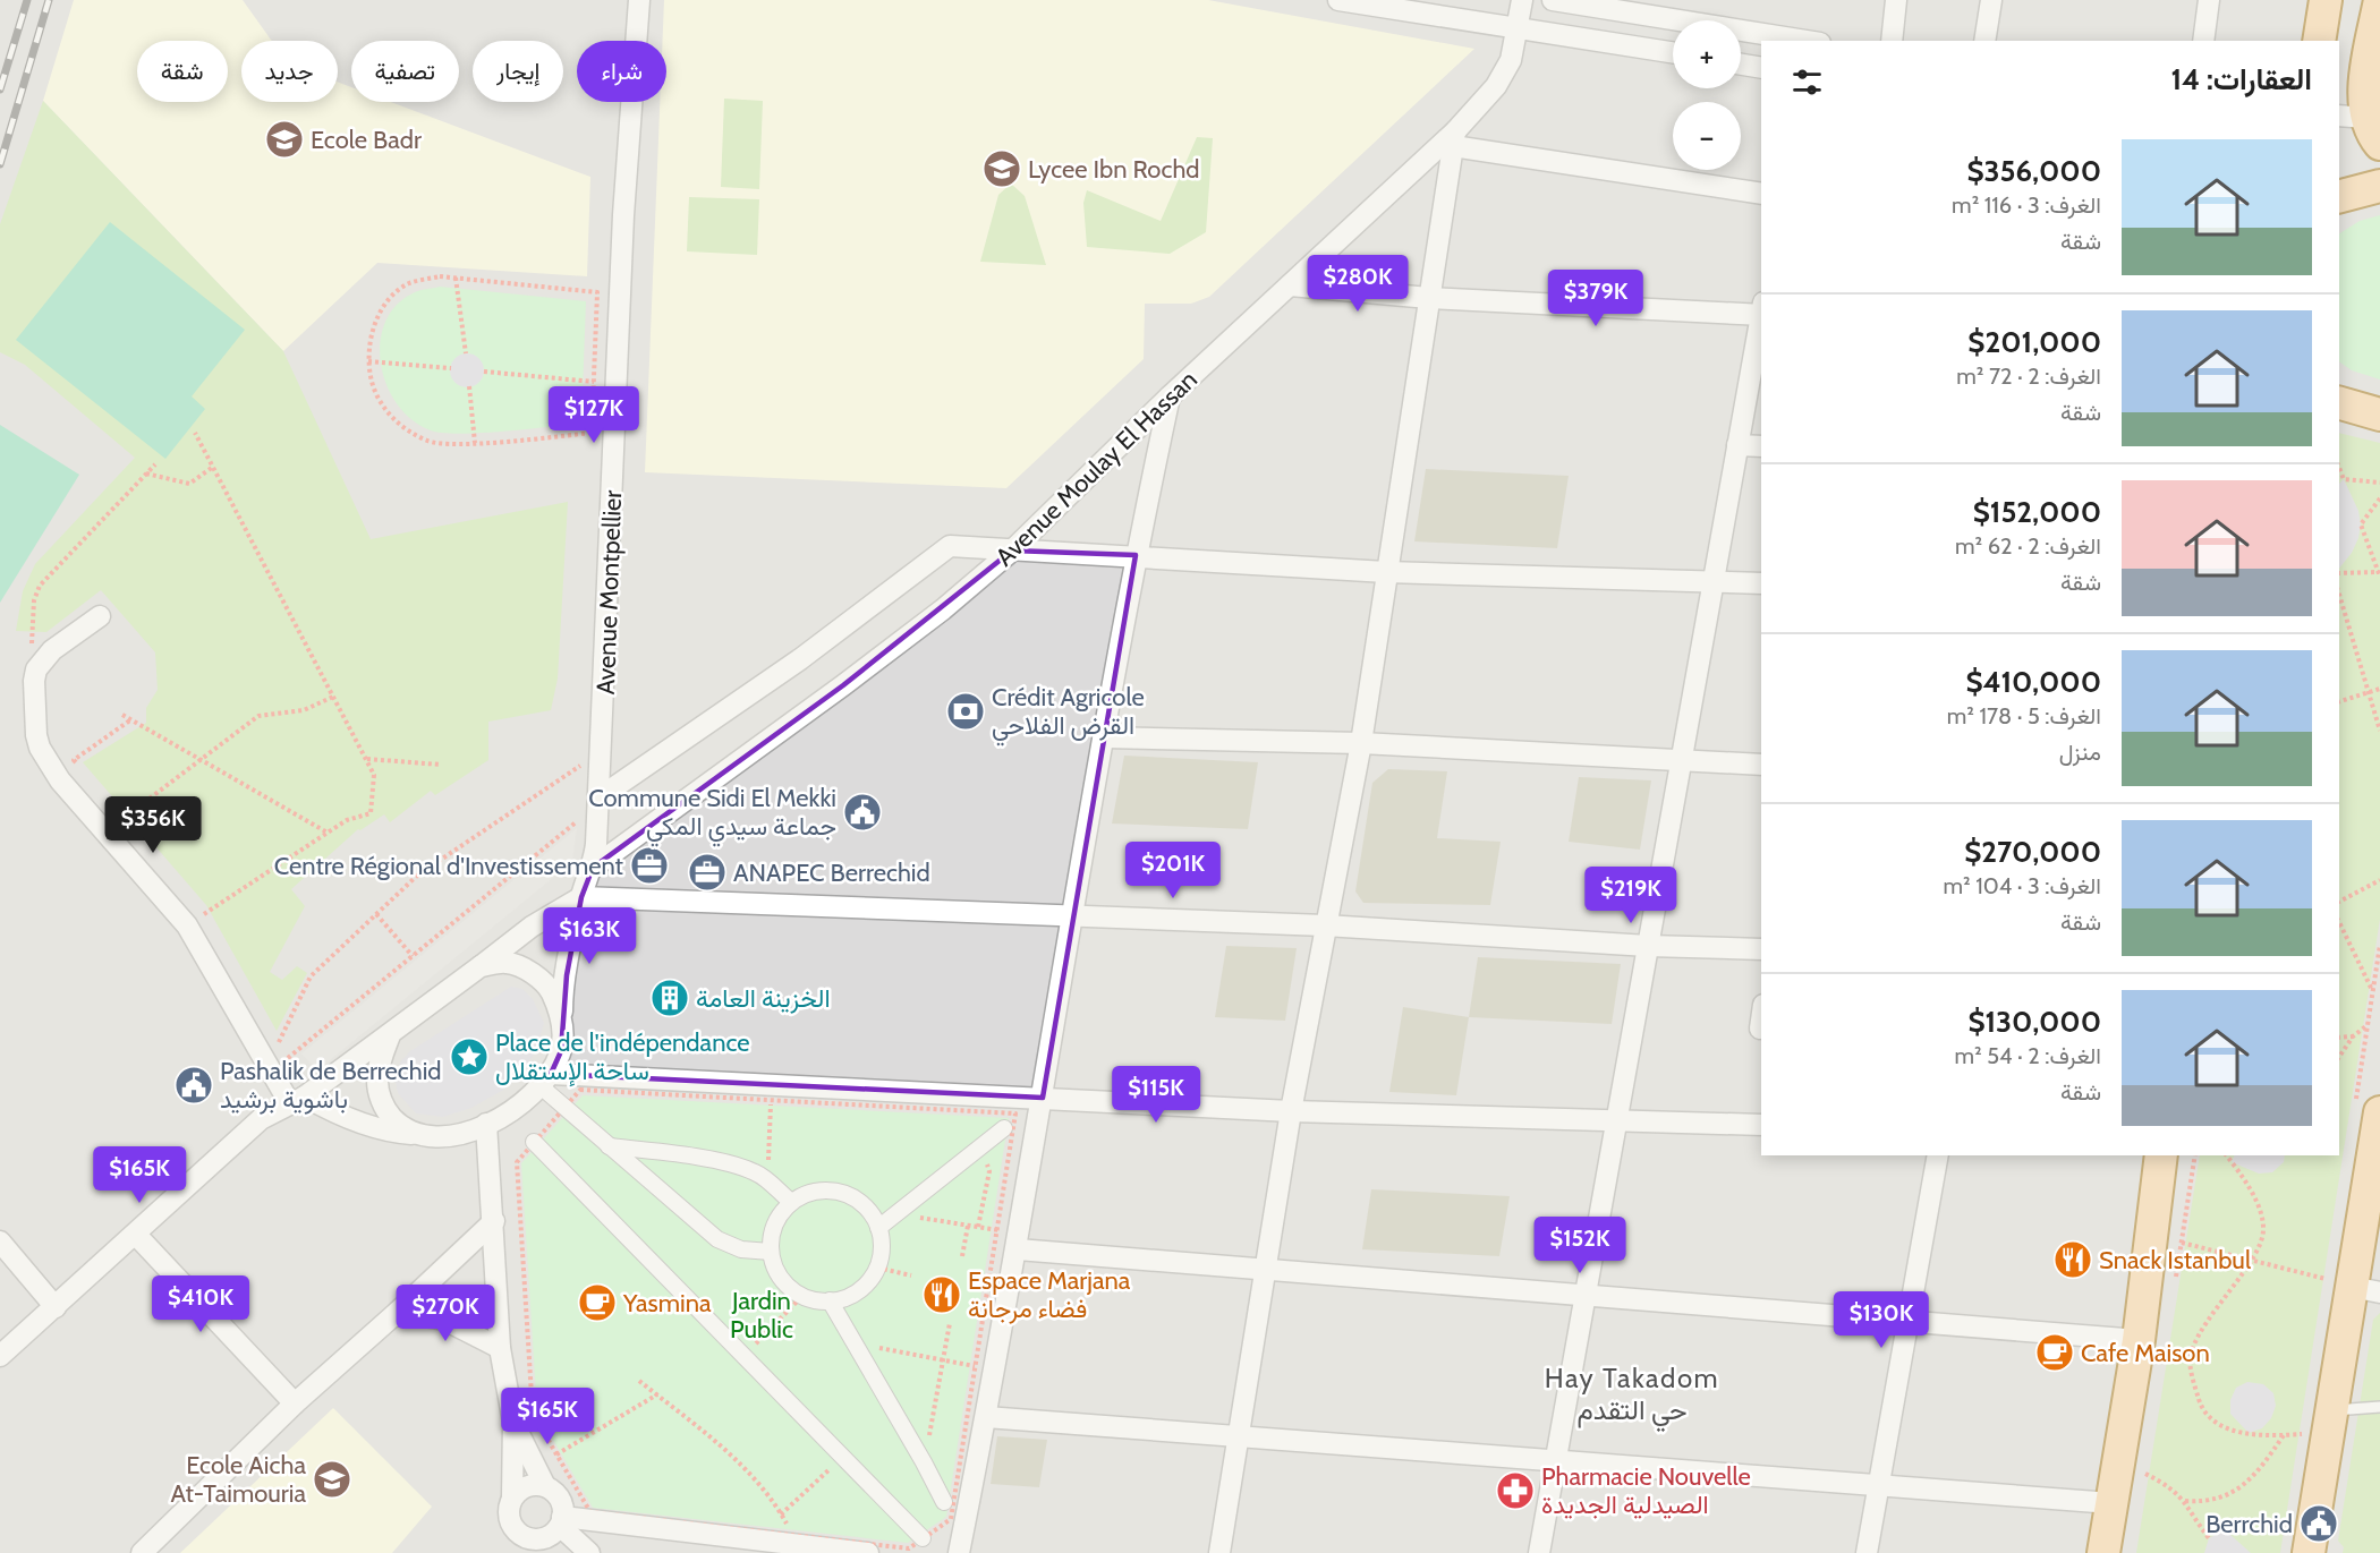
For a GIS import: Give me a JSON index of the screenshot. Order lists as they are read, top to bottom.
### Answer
{
  "streets": {
    "street": ["Avenue Moulay El Hassan", "Avenue Montpellier"]
  },
  "crossings": [
    ["Avenue Moulay El Hassan", "Avenue Montpellier"]
  ],
  "districts": ["Hay Takadom حي التقدم"],
  "parks": ["Jardin Public"],
  "places": {
    "school or university": ["Ecole Badr", "Lycee Ibn Rochd", "Ecole Aicha At-Taimouria"],
    "bank": ["Crédit Agricole القرض الفلاحي"],
    "public building": ["Commune Sidi El Mekki جماعة سيدي المكي", "Pashalik de Berrechid باشوية برشيد", "Berrchid"],
    "office": ["Centre Régional d'Investissement", "ANAPEC Berrechid"],
    "building": ["الخزينة العامة"],
    "place": ["Place de l'indépendance ساحة الإستقلال"],
    "restaurant": ["Snack Istanbul", "Espace Marjana فضاء مرجانة"],
    "cafe": ["Yasmina", "Cafe Maison"],
    "pharmacy": ["Pharmacie Nouvelle الصيدلية الجديدة"]
  },
  "page": {
    "map_buttons": ["+", "−"],
    "chip": [
      "شراء",
      "إيجار",
      "تصفية",
      "جديد",
      "شقة"
    ],
    "heading": "العقارات: 14",
    "list": [
      {
        "name": "$356,000",
        "note": "الغرف: 3 · 116 m² · شقة"
      },
      {
        "name": "$201,000",
        "note": "الغرف: 2 · 72 m² · شقة"
      },
      {
        "name": "$152,000",
        "note": "الغرف: 2 · 62 m² · شقة"
      },
      {
        "name": "$410,000",
        "note": "الغرف: 5 · 178 m² · منزل"
      },
      {
        "name": "$270,000",
        "note": "الغرف: 3 · 104 m² · شقة"
      },
      {
        "name": "$130,000",
        "note": "الغرف: 2 · 54 m² · شقة"
      }
    ],
    "price": [
      "$280K",
      "$379K",
      "$127K",
      "$356K",
      "$201K",
      "$219K",
      "$163K",
      "$115K",
      "$165K",
      "$152K",
      "$410K",
      "$270K",
      "$130K",
      "$165K"
    ]
  }
}
